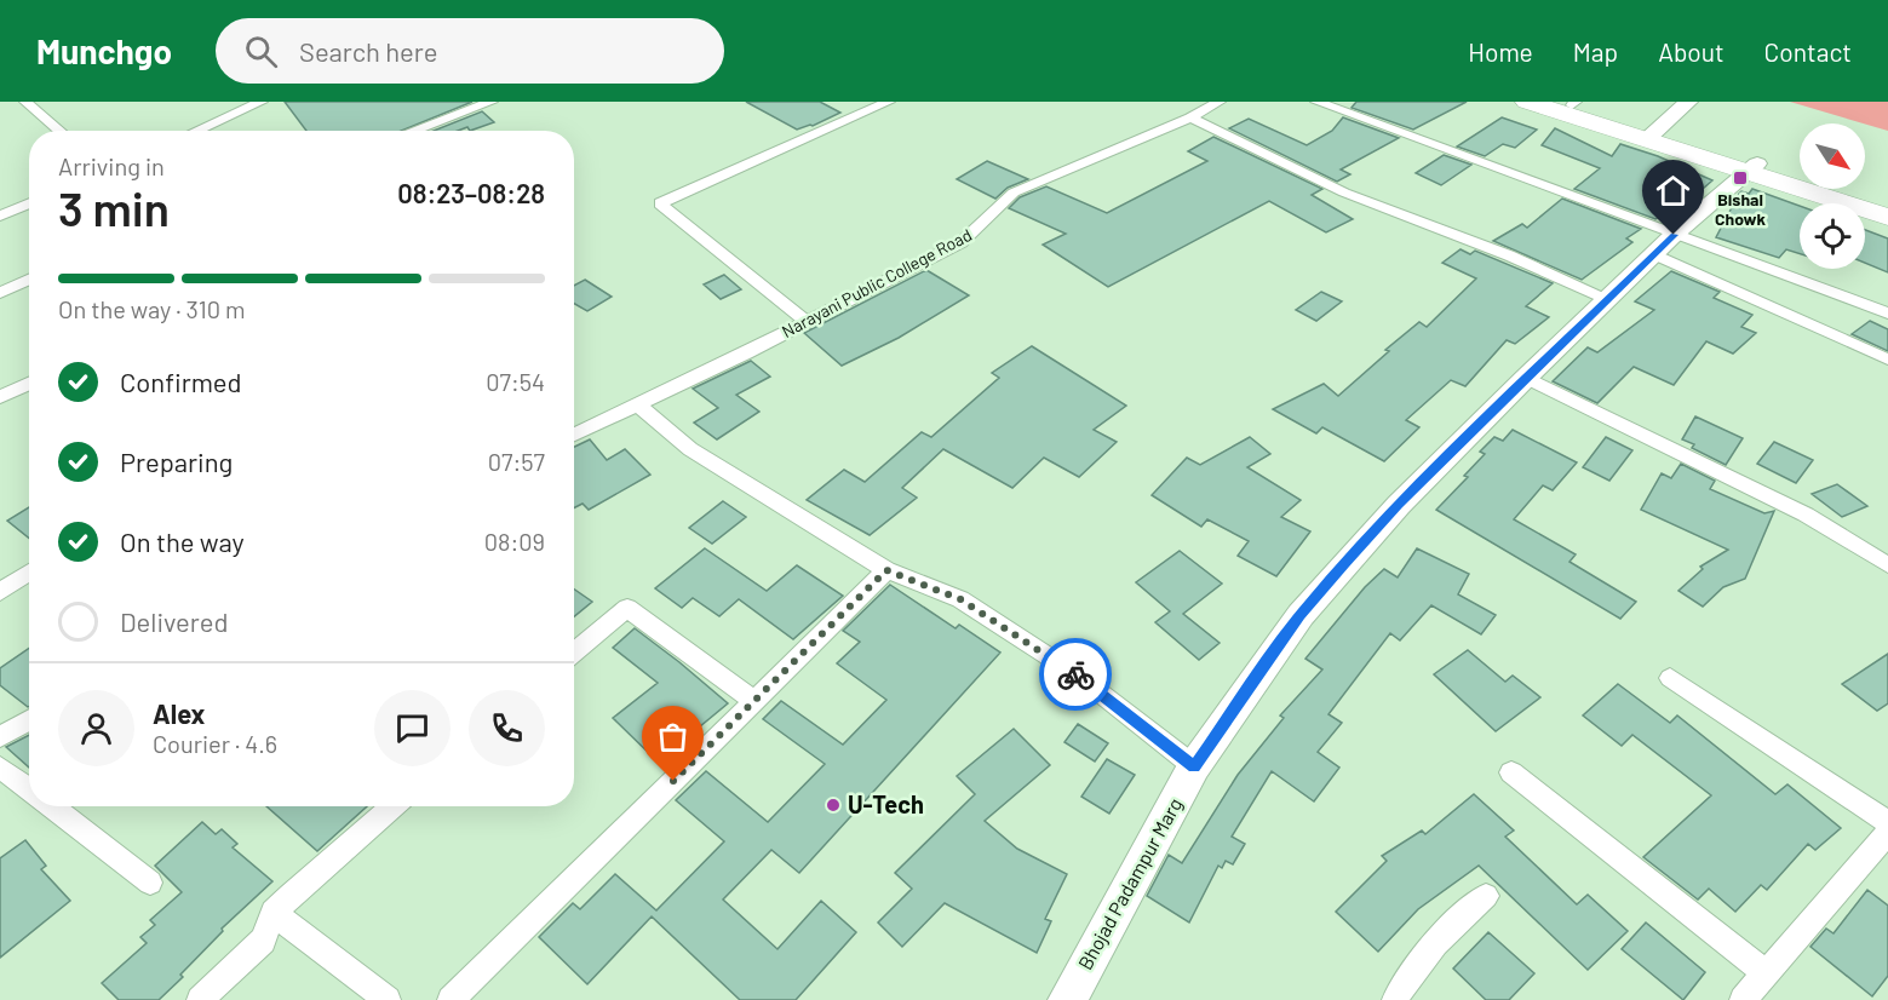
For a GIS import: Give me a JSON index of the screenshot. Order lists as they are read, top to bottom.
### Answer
{
  "streets": {
    "street": ["Narayani Public College Road", "Bhojad Padampur Marg"]
  },
  "places": {
    "transit": ["Bishal Chowk"],
    "other": ["U-Tech"]
  },
  "north": "bottom right",
  "page": {
    "header": "Munchgo",
    "search": "Search here",
    "nav": [
      "Home",
      "Map",
      "About",
      "Contact"
    ],
    "heading": ["3 min", "Arriving in", "08:23–08:28"],
    "panel": ["Alex", "Courier · 4.6"],
    "bar": "On the way · 310 m",
    "list": [
      ["Confirmed", "07:54"],
      ["Preparing", "07:57"],
      ["On the way", "08:09"],
      "Delivered"
    ]
  }
}
